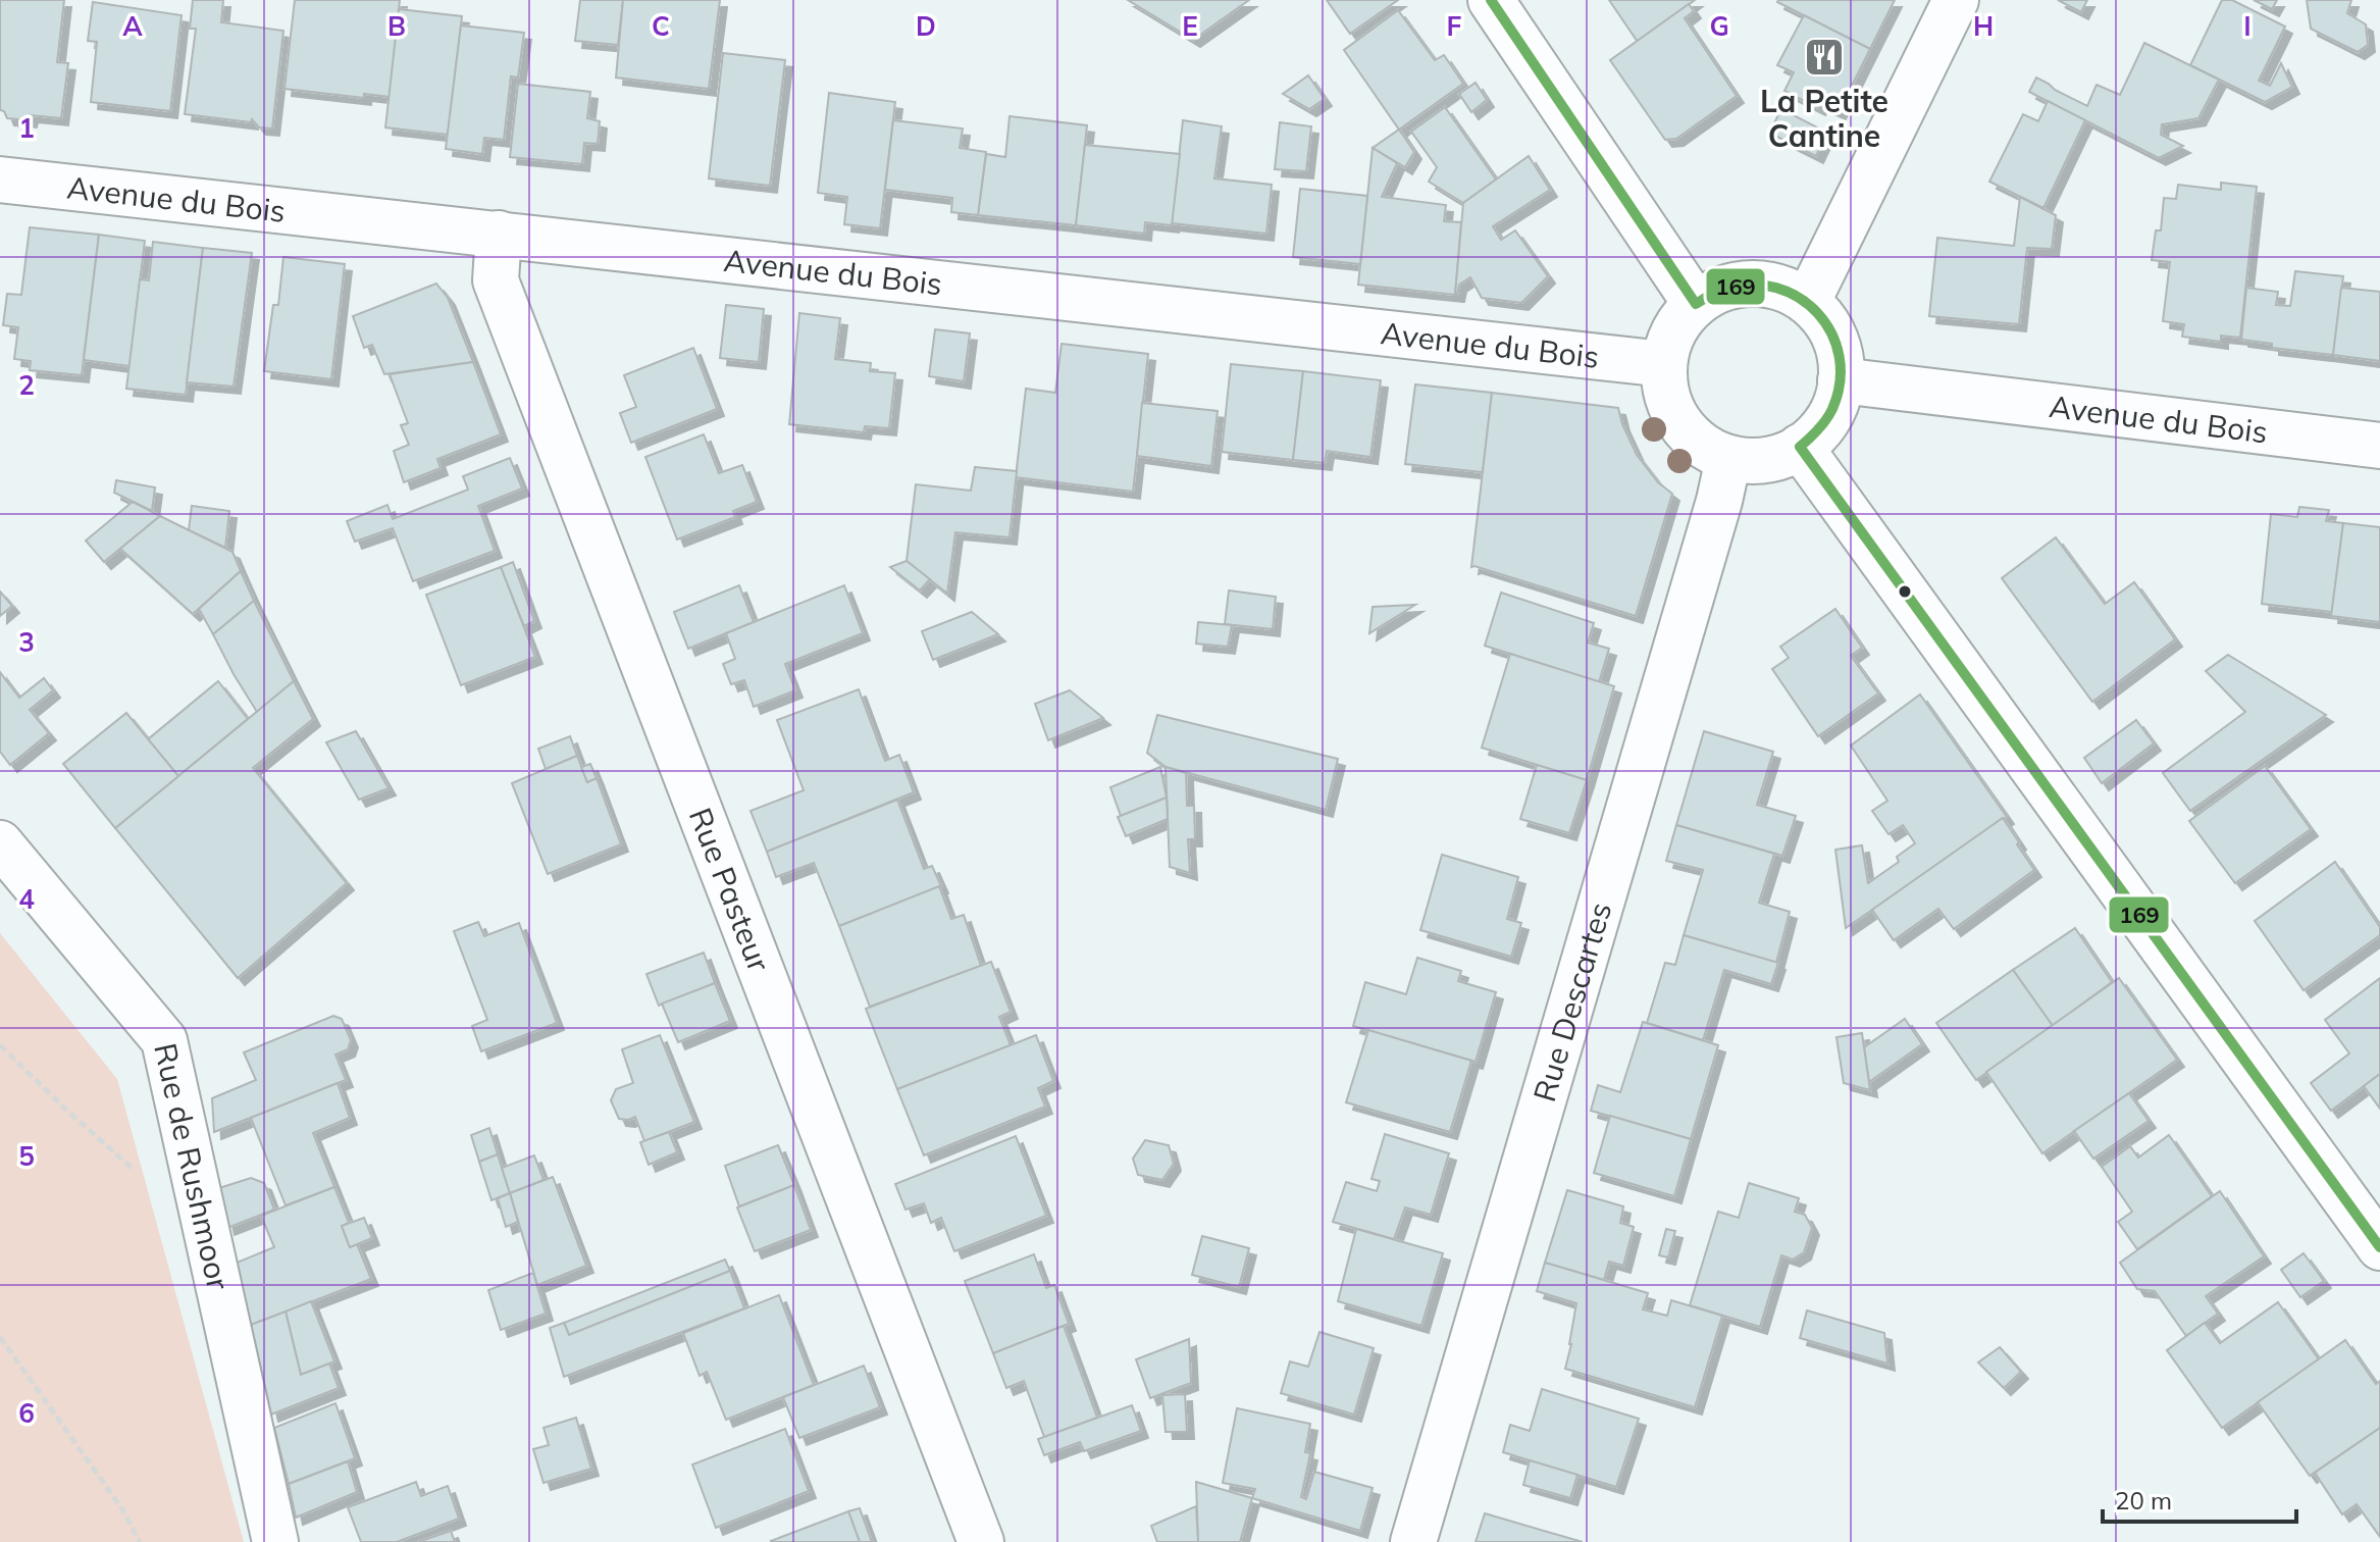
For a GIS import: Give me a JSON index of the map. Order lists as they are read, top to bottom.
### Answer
{
  "streets": {
    "street": [
      "Avenue du Bois",
      "Rue Pasteur",
      "Rue Descartes",
      "Rue de Rushmoor"
    ]
  },
  "crossings": [
    ["Avenue du Bois", "Rue Pasteur"],
    ["Avenue du Bois", "Rue Descartes"]
  ],
  "places": {
    "restaurant": ["La Petite Cantine"]
  },
  "lines": ["transit line 169"],
  "scale_bar": "20 m",
  "grid": {
    "columns": [
      "A",
      "B",
      "C",
      "D",
      "E",
      "F",
      "G",
      "H",
      "I"
    ],
    "rows": [
      "1",
      "2",
      "3",
      "4",
      "5",
      "6"
    ]
  }
}
